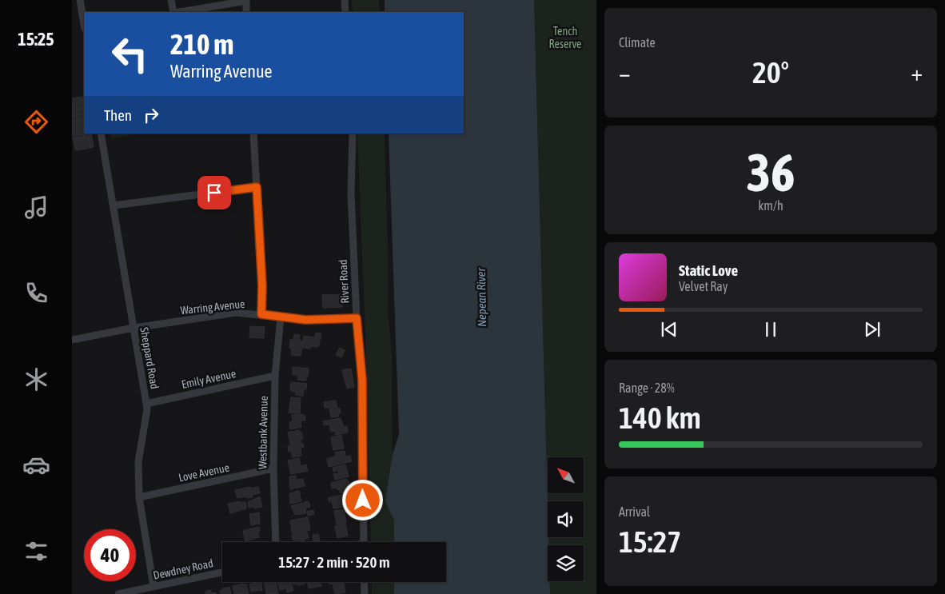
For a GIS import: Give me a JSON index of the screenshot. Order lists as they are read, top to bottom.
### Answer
{
  "streets": {
    "street": [
      "River Road",
      "Warring Avenue",
      "Sheppard Road",
      "Emily Avenue",
      "Westbank Avenue",
      "Love Avenue",
      "Dewdney Road"
    ]
  },
  "crossings": [
    ["River Road", "Warring Avenue"],
    ["Warring Avenue", "Sheppard Road"],
    ["Warring Avenue", "Westbank Avenue"],
    ["Sheppard Road", "Emily Avenue"],
    ["Sheppard Road", "Love Avenue"],
    ["Sheppard Road", "Dewdney Road"],
    ["Emily Avenue", "Westbank Avenue"],
    ["Westbank Avenue", "Love Avenue"]
  ],
  "water": ["Nepean River"],
  "parks": ["Tench Reserve"],
  "north": "top left",
  "page": {
    "tabs": "15:25",
    "tile": [
      "Climate",
      ["36", "km/h"],
      ["Range · 28%", "140 km"],
      ["Arrival", "15:27"]
    ],
    "turn": ["210 m", "Warring Avenue"],
    "heat": ["−", "20°", "+"],
    "then": "Then",
    "song": ["Static Love", "Velvet Ray"],
    "limit": "40",
    "trip": "15:27 · 2 min · 520 m"
  }
}
